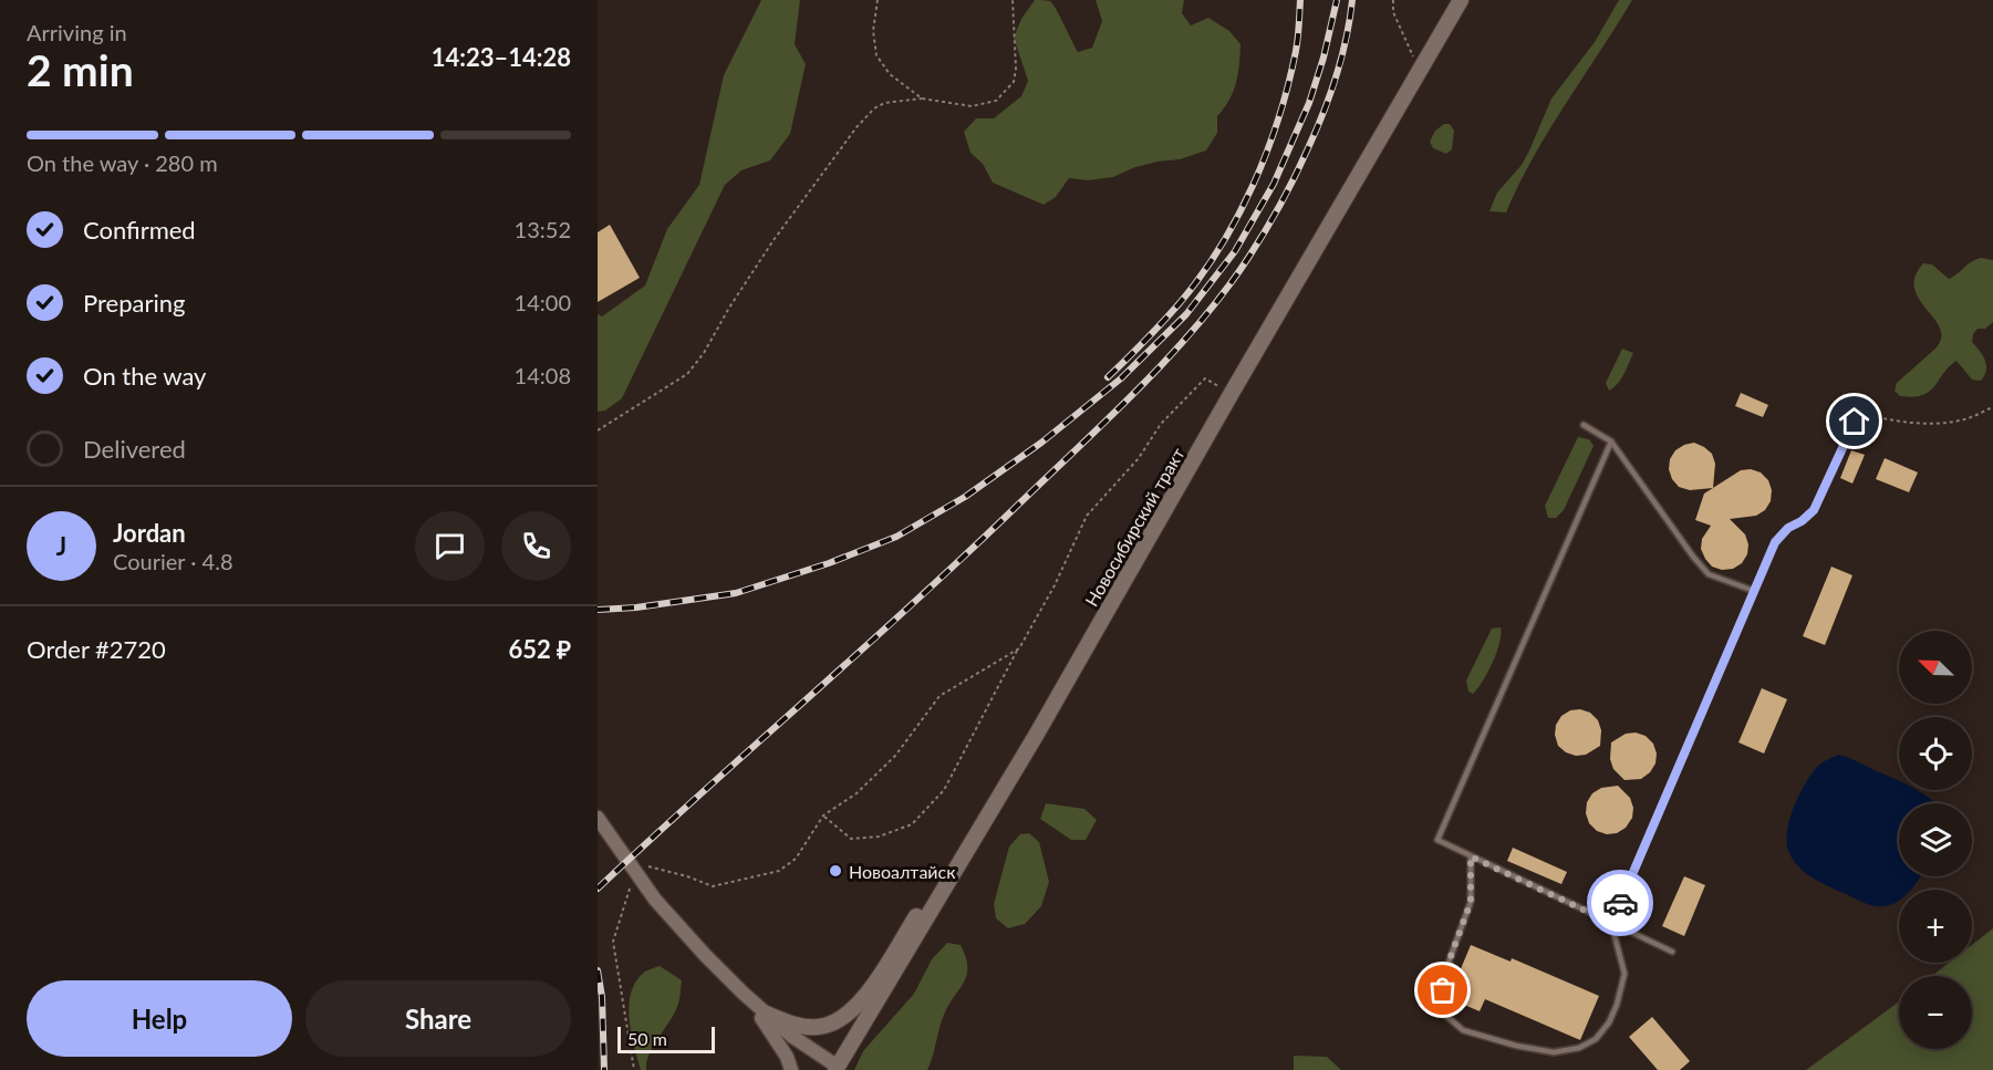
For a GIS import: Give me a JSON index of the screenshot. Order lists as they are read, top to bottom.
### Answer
{
  "streets": {
    "main road": ["Новосибирский тракт"]
  },
  "places": ["Новоалтайск"],
  "scale_bar": "50 m",
  "north": "top left",
  "page": {
    "heading": ["2 min", "Arriving in", "14:23–14:28"],
    "panel": [
      "Jordan",
      "Courier · 4.8",
      "Order #2720",
      "652 ₽"
    ],
    "bar": "On the way · 280 m",
    "list": [
      ["Confirmed", "13:52"],
      ["Preparing", "14:00"],
      ["On the way", "14:08"],
      "Delivered"
    ],
    "round": "J",
    "map_buttons": ["+", "−"],
    "buttons": ["Help", "Share"],
    "scale": "50 m"
  }
}
